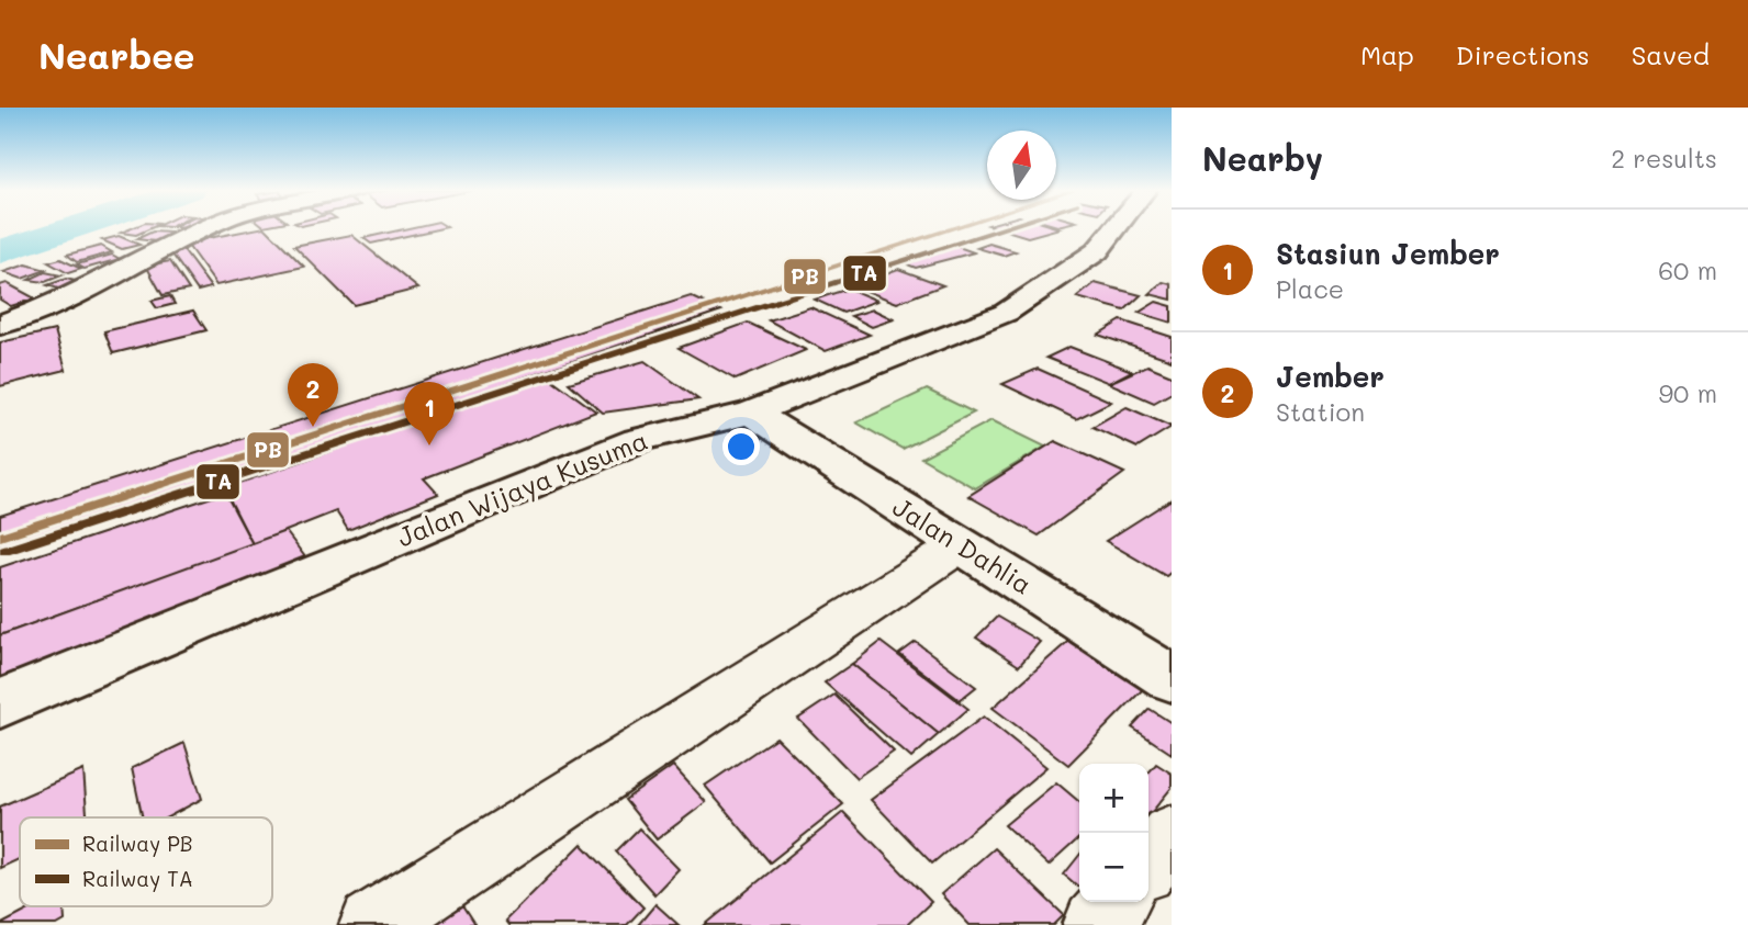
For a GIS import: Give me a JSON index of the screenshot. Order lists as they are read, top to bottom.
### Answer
{
  "streets": {
    "street": ["Jalan Wijaya Kusuma", "Jalan Dahlia"]
  },
  "crossings": [
    ["Jalan Wijaya Kusuma", "Jalan Dahlia"]
  ],
  "lines": ["rail line PB", "rail line TA"],
  "legend": ["Railway PB", "Railway TA"],
  "north": "top",
  "page": {
    "header": "Nearbee",
    "nav": ["Map", "Directions", "Saved"],
    "heading": ["Nearby", "2 results"],
    "list": [
      {
        "mark": "1",
        "name": "Stasiun Jember",
        "note": "Place",
        "value": "60 m"
      },
      {
        "mark": "2",
        "name": "Jember",
        "note": "Station",
        "value": "90 m"
      }
    ],
    "pins": ["2", "1"],
    "map_buttons": ["+", "−"]
  }
}
